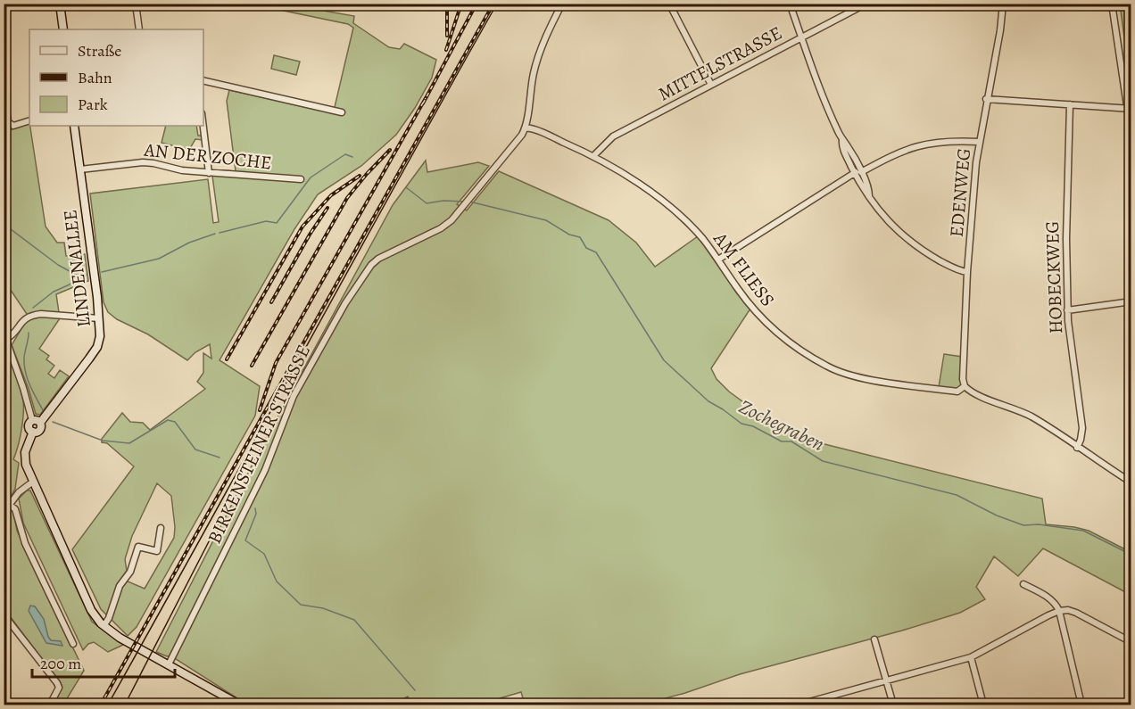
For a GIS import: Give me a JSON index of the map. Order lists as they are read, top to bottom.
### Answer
{
  "streets": {
    "street": [
      "MITTELSTRASSE",
      "AN DER ZOCHE",
      "EDENWEG",
      "LINDENALLEE",
      "AM FLIESS",
      "HOBECKWEG",
      "BIRKENSTEINER STRASSE"
    ]
  },
  "crossings": [
    ["MITTELSTRASSE", "AM FLIESS"],
    ["AN DER ZOCHE", "LINDENALLEE"],
    ["EDENWEG", "AM FLIESS"],
    ["LINDENALLEE", "BIRKENSTEINER STRASSE"],
    ["AM FLIESS", "BIRKENSTEINER STRASSE"]
  ],
  "water": ["Zochegraben"],
  "legend": ["Straße", "Bahn", "Park"],
  "scale_bar": "200 m"
}
